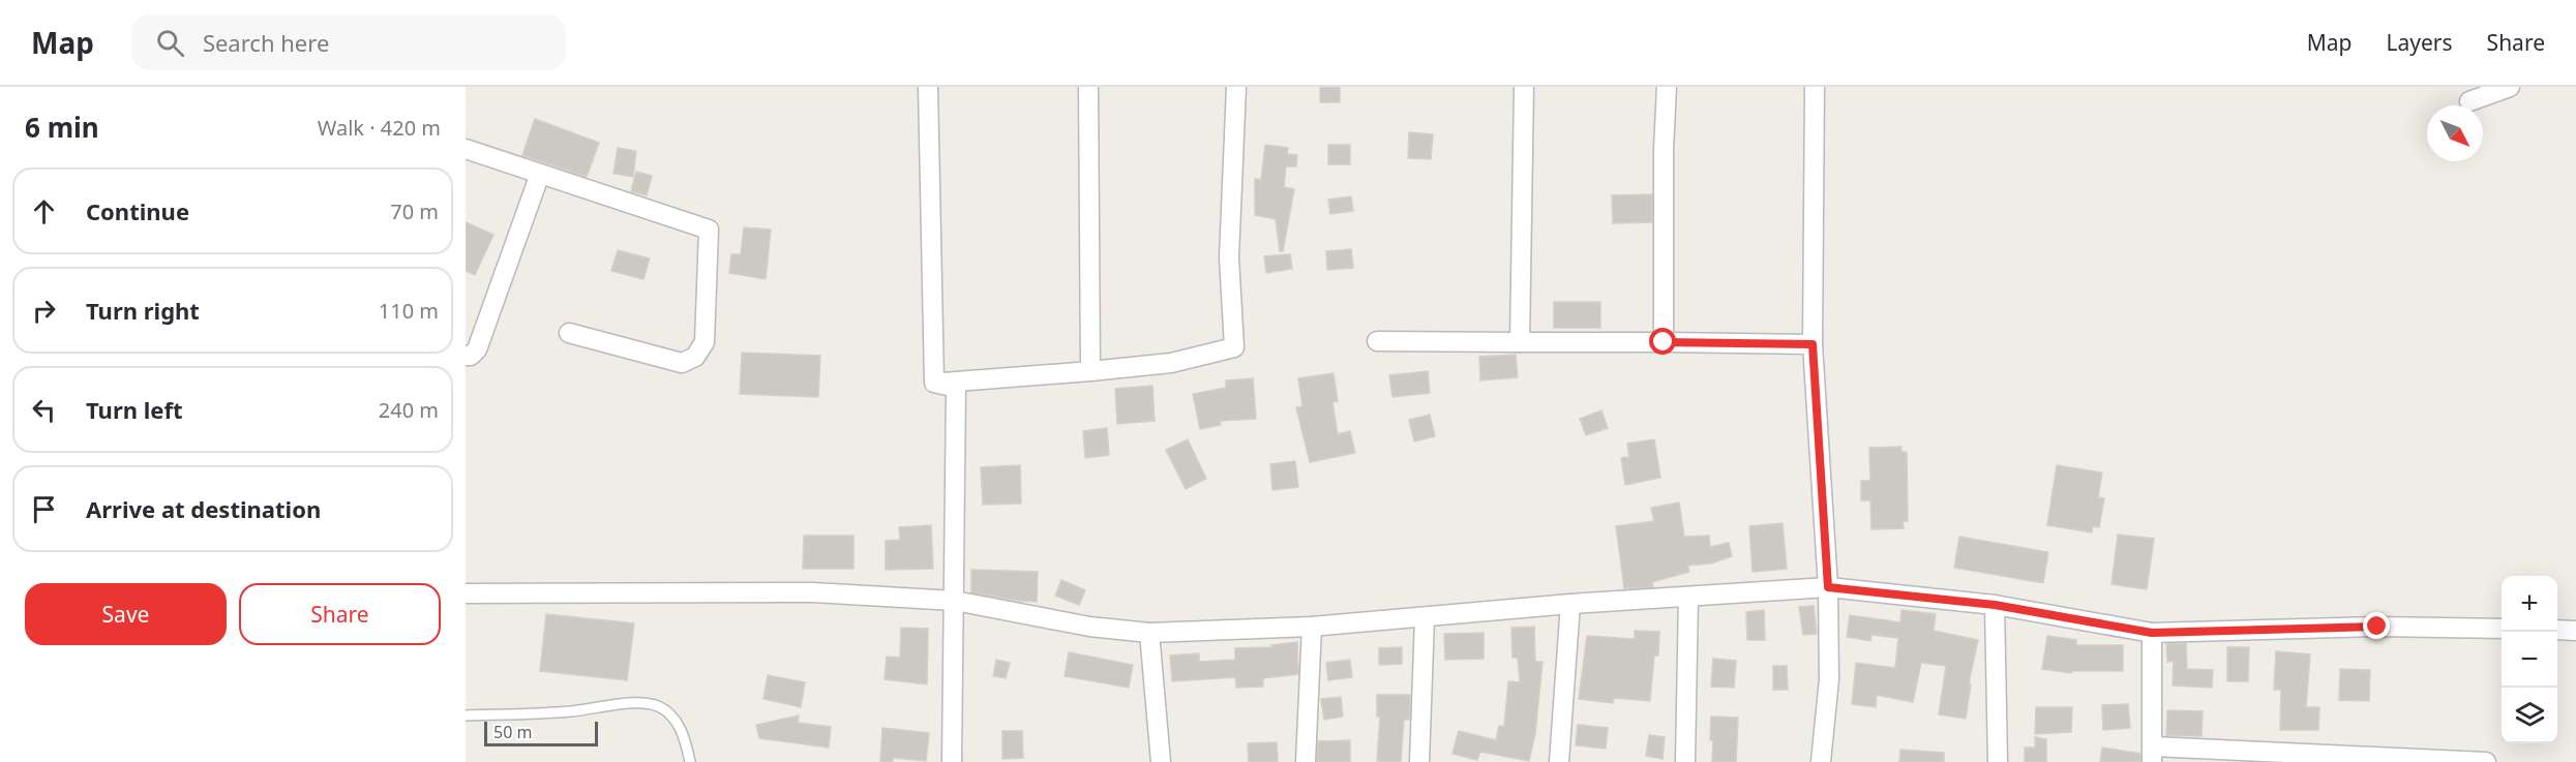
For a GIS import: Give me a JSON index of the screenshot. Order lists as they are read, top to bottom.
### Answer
{
  "scale_bar": "50 m",
  "north": "bottom right",
  "page": {
    "header": "Map",
    "search": "Search here",
    "nav": ["Map", "Layers", "Share"],
    "heading": ["6 min", "Walk · 420 m"],
    "list": [
      ["Continue", "70 m"],
      ["Turn right", "110 m"],
      ["Turn left", "240 m"],
      "Arrive at destination"
    ],
    "buttons": ["Save", "Share"],
    "map_buttons": ["+", "−"],
    "scale": "50 m"
  }
}
